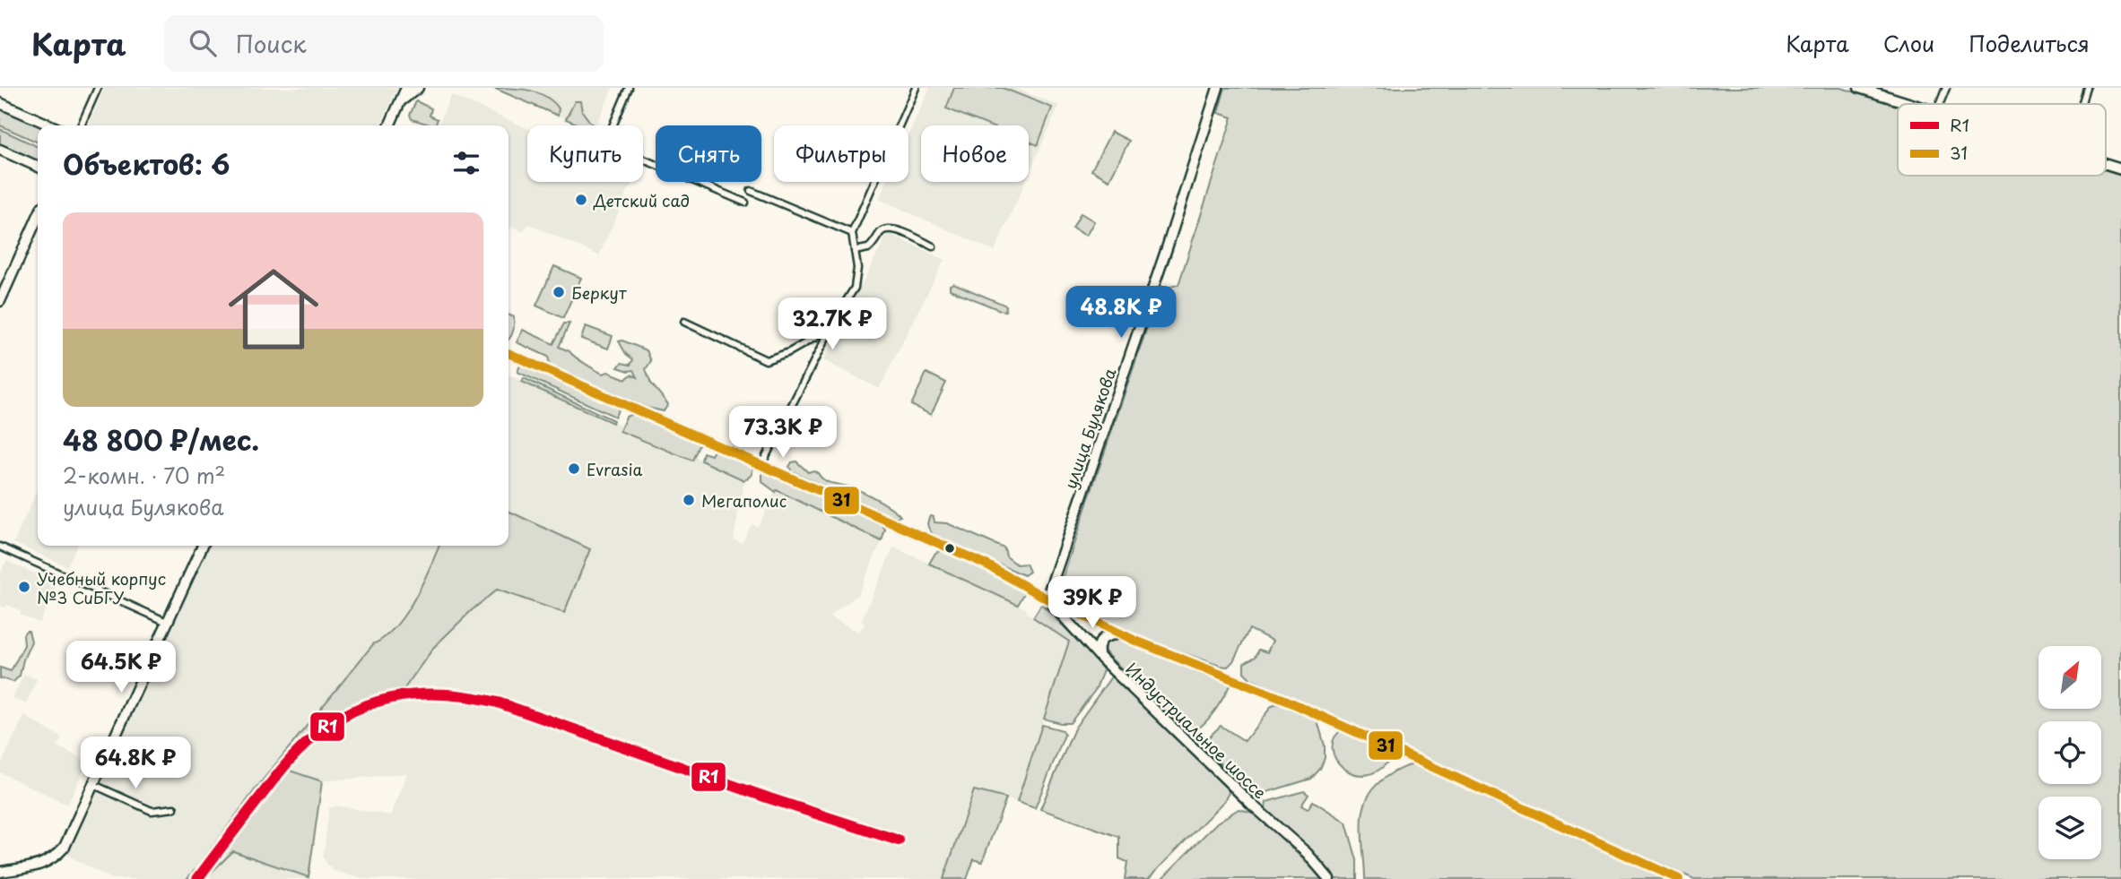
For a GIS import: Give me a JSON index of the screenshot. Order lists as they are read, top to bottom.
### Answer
{
  "streets": {
    "main road": ["улица Булякова", "Индустриальное шоссе"]
  },
  "crossings": [
    ["улица Булякова", "Индустриальное шоссе"]
  ],
  "places": [
    "Детский сад",
    "Беркут",
    "Evrasia",
    "Мегаполис",
    "Учебный корпус №3 СиБГУ"
  ],
  "lines": ["transit line 31", "transit line R1"],
  "legend": ["R1", "31"],
  "north": "top right",
  "page": {
    "header": "Карта",
    "search": "Поиск",
    "nav": ["Карта", "Слои", "Поделиться"],
    "chip": [
      "Купить",
      "Снять",
      "Фильтры",
      "Новое"
    ],
    "heading": "Объектов: 6",
    "list": [
      {
        "name": "48 800 ₽/мес.",
        "note": "2-комн. · 70 m² · улица Булякова"
      }
    ],
    "price": [
      "48.8K ₽",
      "32.7K ₽",
      "73.3K ₽",
      "39K ₽",
      "64.5K ₽",
      "64.8K ₽"
    ]
  }
}
